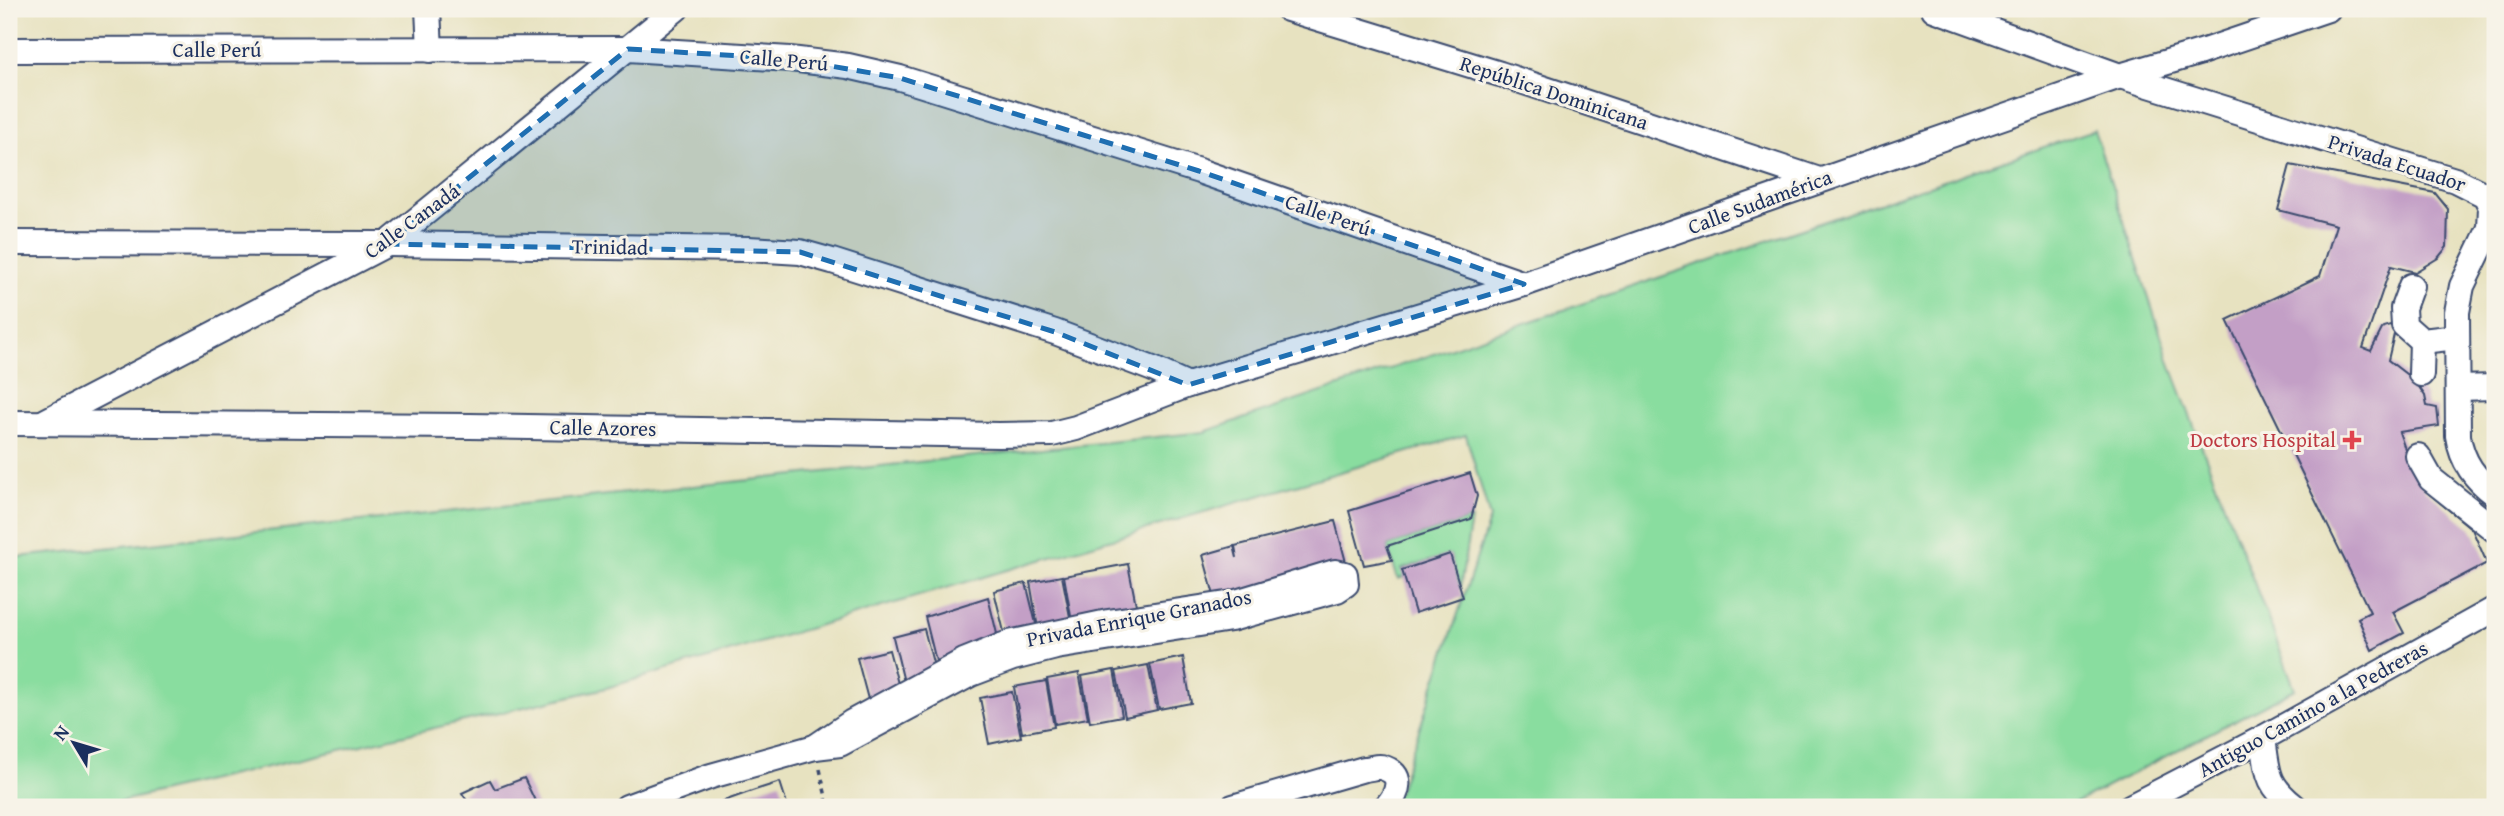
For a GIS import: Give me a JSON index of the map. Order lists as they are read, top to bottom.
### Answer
{
  "streets": {
    "street": [
      "Calle Perú",
      "República Dominicana",
      "Privada Ecuador",
      "Calle Sudamérica",
      "Calle Canadá",
      "Trinidad",
      "Calle Azores",
      "Privada Enrique Granados",
      "Antiguo Camino a la Pedreras"
    ]
  },
  "crossings": [
    ["Calle Perú", "Calle Sudamérica"],
    ["Calle Perú", "Calle Canadá"],
    ["República Dominicana", "Calle Sudamérica"],
    ["Privada Ecuador", "Calle Sudamérica"],
    ["Calle Sudamérica", "Trinidad"],
    ["Calle Sudamérica", "Calle Azores"],
    ["Calle Canadá", "Trinidad"],
    ["Calle Canadá", "Calle Azores"],
    ["Trinidad", "Calle Azores"]
  ],
  "places": {
    "health": ["Doctors Hospital"]
  },
  "north": "top left"
}
